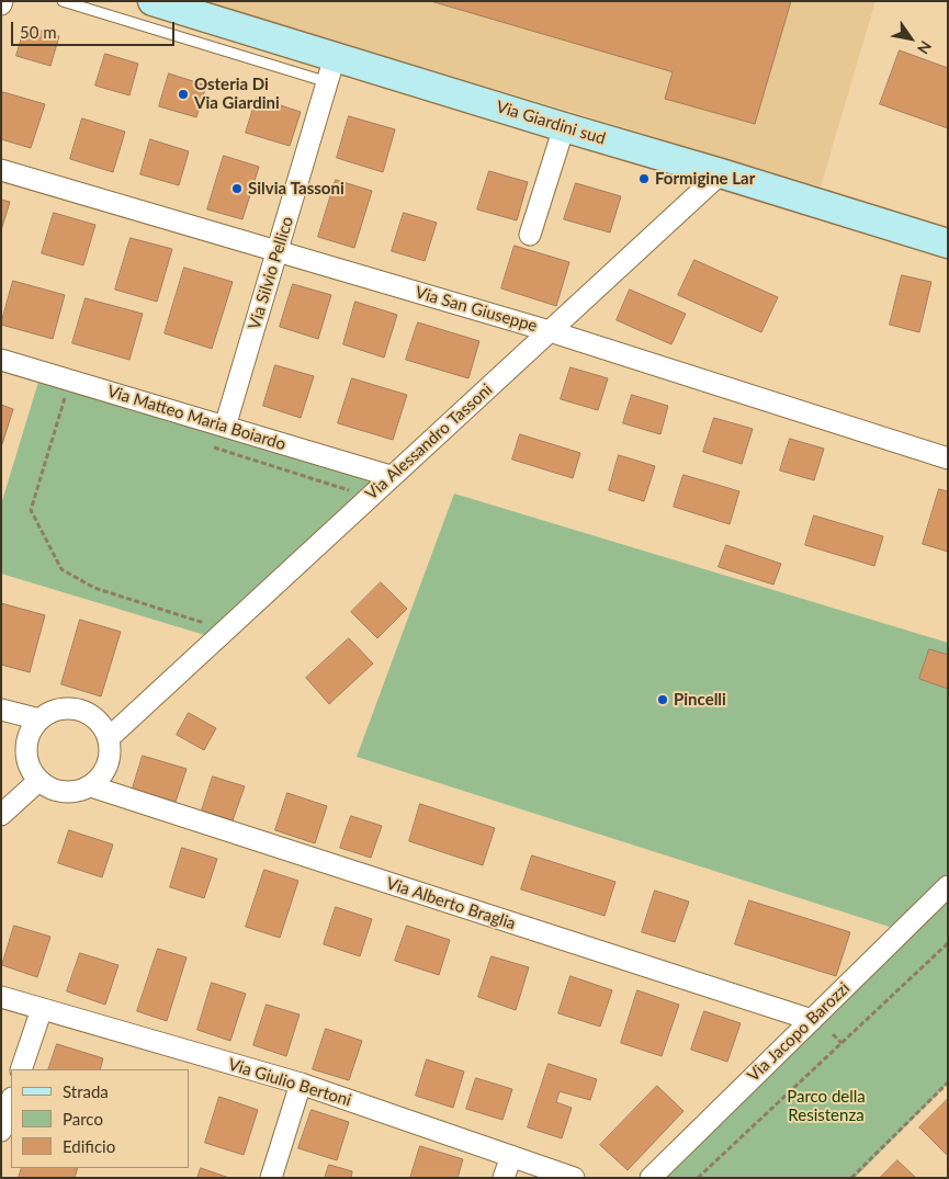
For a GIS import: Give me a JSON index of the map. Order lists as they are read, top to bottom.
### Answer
{
  "streets": {
    "main road": ["Via Giardini sud"],
    "street": [
      "Via Silvio Pellico",
      "Via San Giuseppe",
      "Via Matteo Maria Boiardo",
      "Via Alessandro Tassoni",
      "Via Alberto Braglia",
      "Via Jacopo Barozzi",
      "Via Giulio Bertoni"
    ]
  },
  "crossings": [
    ["Via Giardini sud", "Via Silvio Pellico"],
    ["Via Giardini sud", "Via Alessandro Tassoni"],
    ["Via Silvio Pellico", "Via San Giuseppe"],
    ["Via Silvio Pellico", "Via Matteo Maria Boiardo"],
    ["Via San Giuseppe", "Via Alessandro Tassoni"],
    ["Via Matteo Maria Boiardo", "Via Alessandro Tassoni"],
    ["Via Alessandro Tassoni", "Via Alberto Braglia"],
    ["Via Alberto Braglia", "Via Jacopo Barozzi"]
  ],
  "parks": ["Parco della Resistenza"],
  "places": [
    "Osteria Di Via Giardini",
    "Formigine Lar",
    "Silvia Tassoni",
    "Pincelli"
  ],
  "legend": ["Strada", "Parco", "Edificio"],
  "scale_bar": "50 m",
  "north": "bottom right"
}
